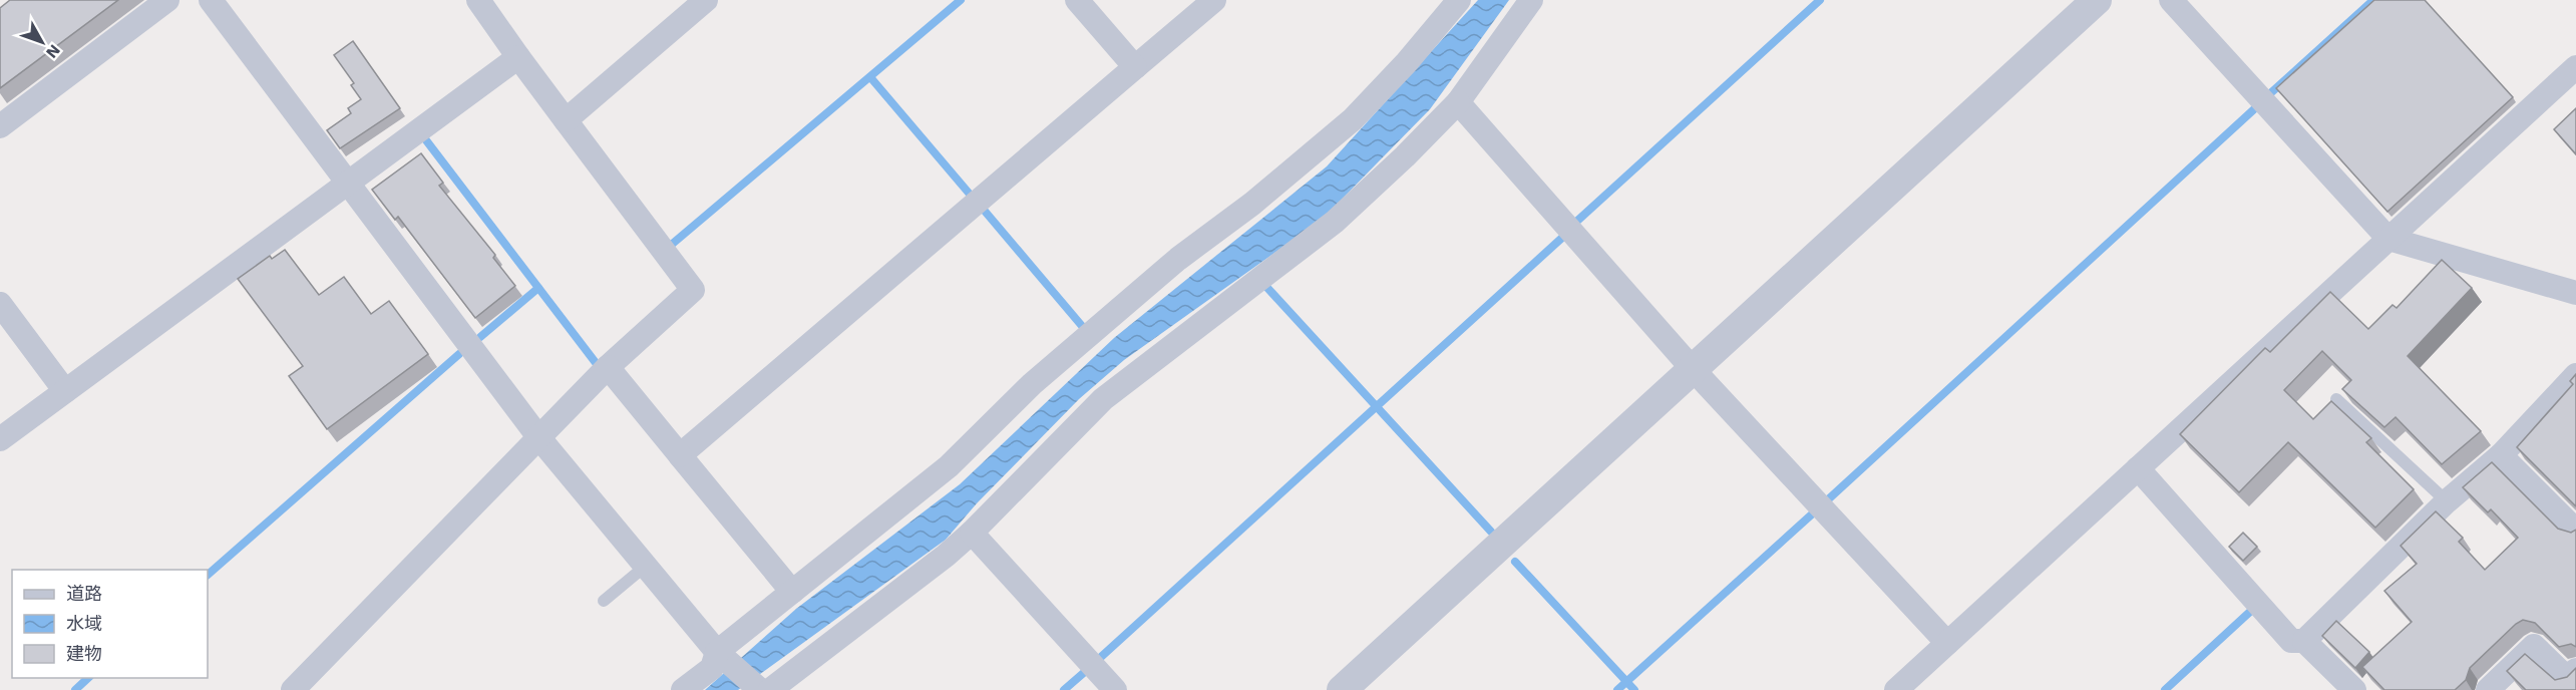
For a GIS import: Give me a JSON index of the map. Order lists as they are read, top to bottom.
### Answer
{
  "legend": ["道路", "水域", "建物"],
  "north": "bottom right"
}
